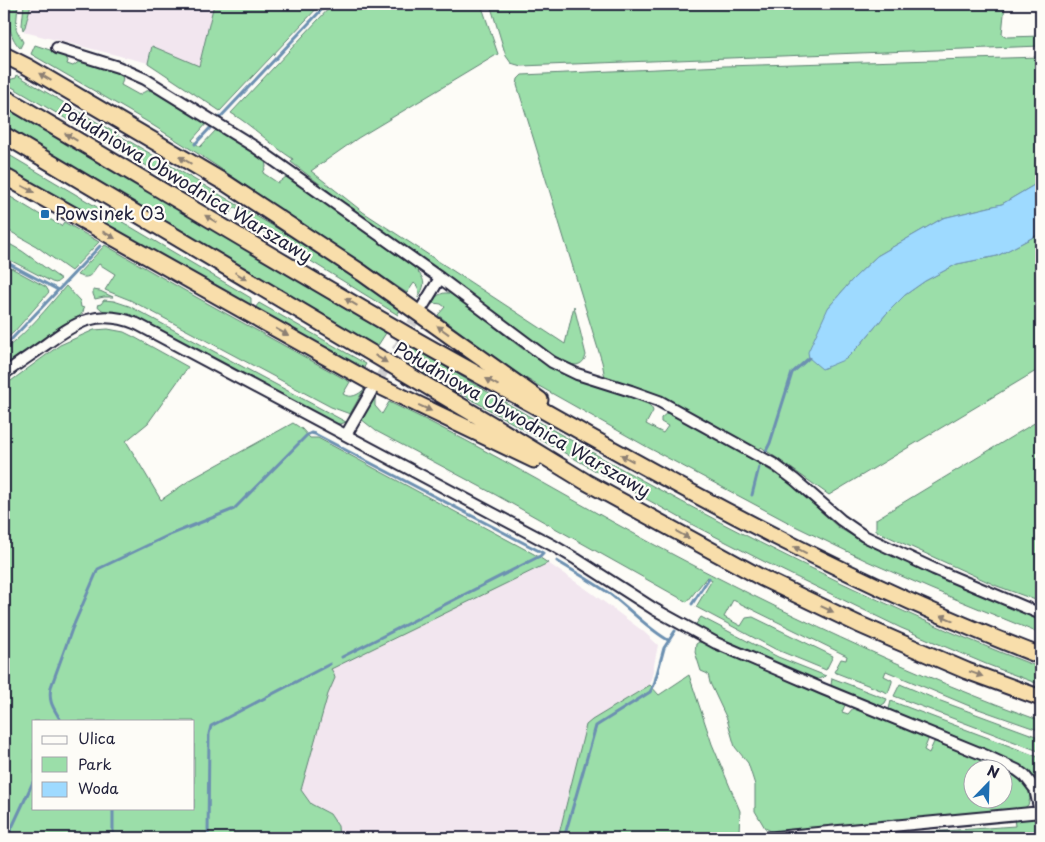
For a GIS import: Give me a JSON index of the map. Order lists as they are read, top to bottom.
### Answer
{
  "streets": {
    "highway": ["Południowa Obwodnica Warszawy"]
  },
  "places": {
    "transit": ["Powsinek 03"]
  },
  "legend": ["Ulica", "Park", "Woda"],
  "north": "top right"
}
